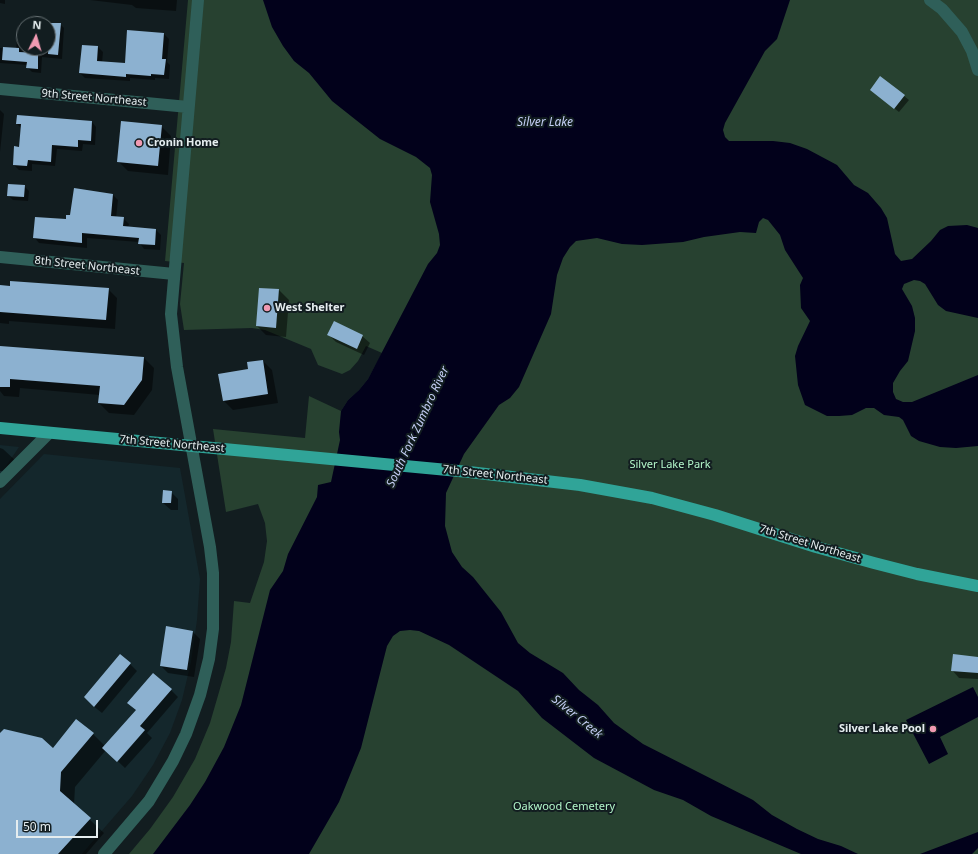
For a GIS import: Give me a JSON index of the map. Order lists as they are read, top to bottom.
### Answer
{
  "streets": {
    "main road": ["7th Street Northeast"],
    "street": ["9th Street Northeast", "8th Street Northeast"]
  },
  "water": ["Silver Lake", "South Fork Zumbro River", "Silver Creek"],
  "parks": ["Silver Lake Park", "Oakwood Cemetery"],
  "places": ["Cronin Home", "West Shelter", "Silver Lake Pool"],
  "scale_bar": "50 m",
  "north": "top"
}
